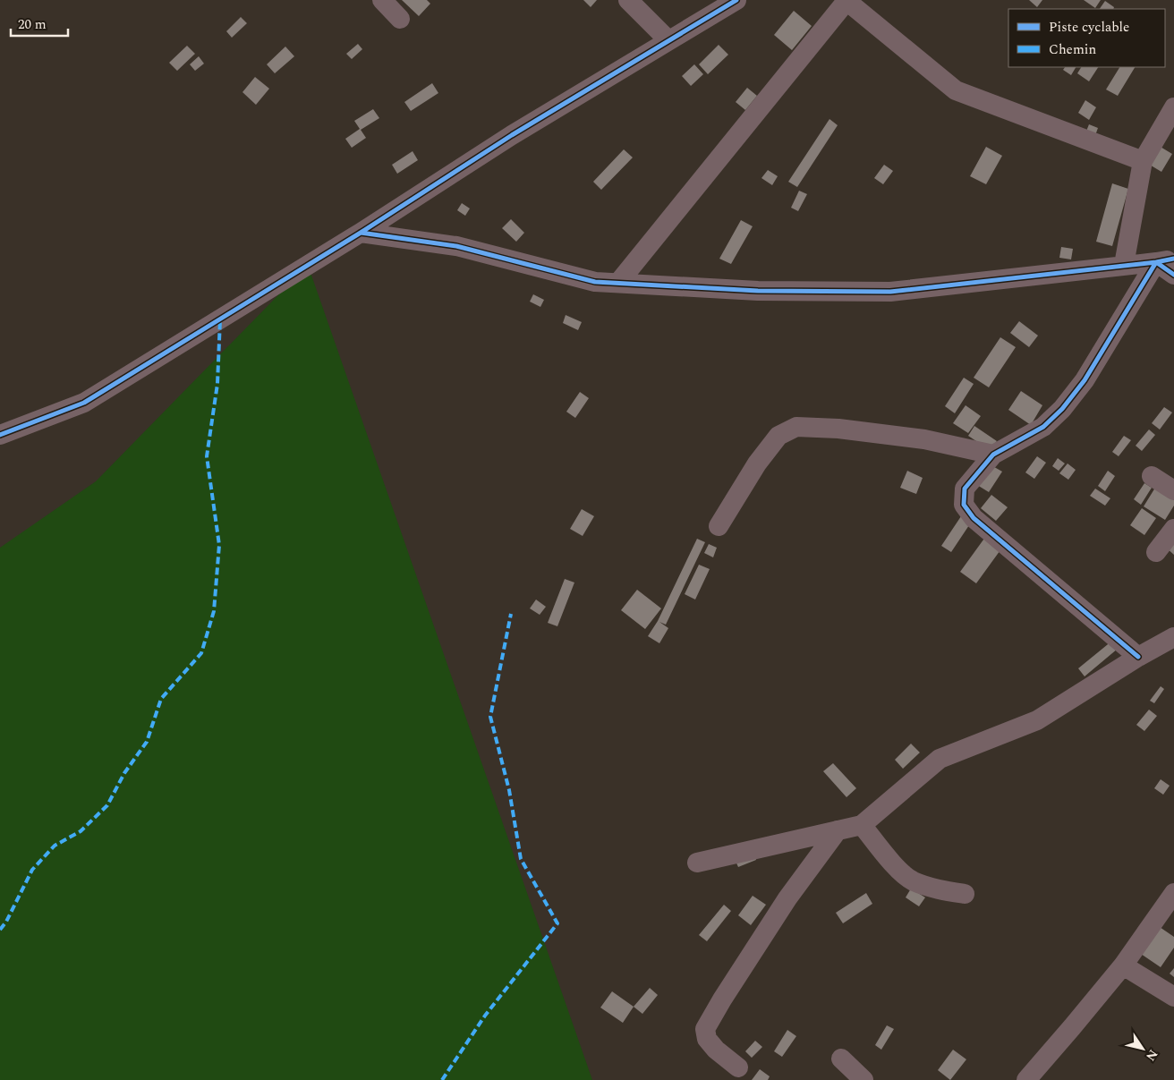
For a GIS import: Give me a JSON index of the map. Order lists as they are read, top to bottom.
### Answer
{
  "legend": ["Piste cyclable", "Chemin"],
  "scale_bar": "20 m",
  "north": "bottom right"
}
